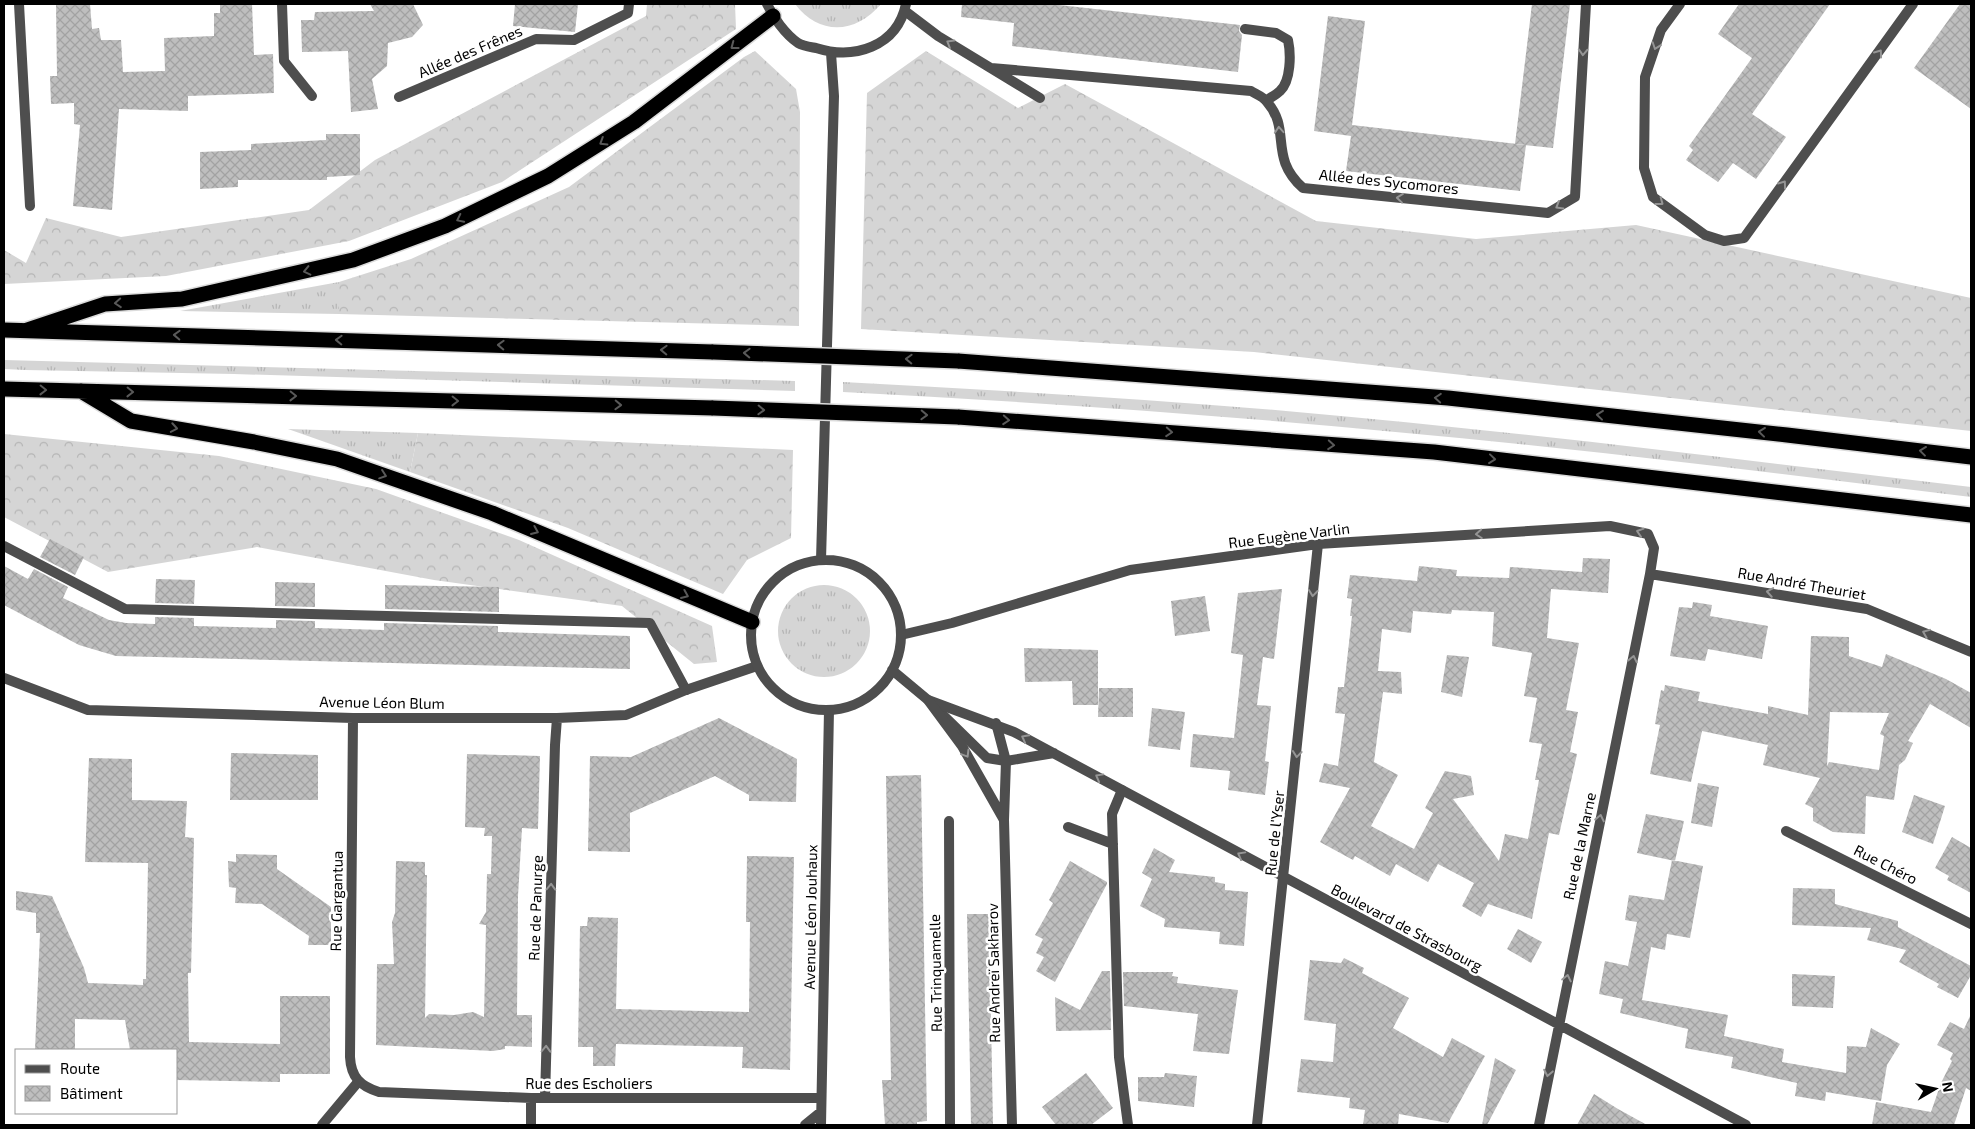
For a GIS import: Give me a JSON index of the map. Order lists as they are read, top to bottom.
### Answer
{
  "streets": {
    "street": [
      "Allée des Frênes",
      "Allée des Sycomores",
      "Rue Eugène Varlin",
      "Rue André Theuriet",
      "Avenue Léon Blum",
      "Rue de l'Yser",
      "Rue de la Marne",
      "Rue Chéro",
      "Rue Gargantua",
      "Rue de Panurge",
      "Avenue Léon Jouhaux",
      "Boulevard de Strasbourg",
      "Rue Trinquamelle",
      "Rue Andreï Sakharov",
      "Rue des Escholiers"
    ]
  },
  "crossings": [
    ["Rue Eugène Varlin", "Rue André Theuriet"],
    ["Rue Eugène Varlin", "Avenue Léon Blum"],
    ["Rue Eugène Varlin", "Rue de l'Yser"],
    ["Rue Eugène Varlin", "Rue de la Marne"],
    ["Rue Eugène Varlin", "Avenue Léon Jouhaux"],
    ["Rue Eugène Varlin", "Rue Andreï Sakharov"],
    ["Rue André Theuriet", "Rue de la Marne"],
    ["Avenue Léon Blum", "Rue Gargantua"],
    ["Avenue Léon Blum", "Rue de Panurge"],
    ["Avenue Léon Blum", "Avenue Léon Jouhaux"],
    ["Avenue Léon Blum", "Rue Andreï Sakharov"],
    ["Rue de l'Yser", "Boulevard de Strasbourg"],
    ["Rue de la Marne", "Boulevard de Strasbourg"],
    ["Rue Gargantua", "Rue des Escholiers"],
    ["Rue de Panurge", "Rue des Escholiers"],
    ["Avenue Léon Jouhaux", "Rue Andreï Sakharov"],
    ["Avenue Léon Jouhaux", "Rue des Escholiers"],
    ["Boulevard de Strasbourg", "Rue Andreï Sakharov"]
  ],
  "one_way": [
    "Rue Eugène Varlin",
    "Rue André Theuriet",
    "Rue de l'Yser",
    "Rue de Panurge",
    "Boulevard de Strasbourg"
  ],
  "legend": ["Route", "Bâtiment"],
  "north": "right"
}
